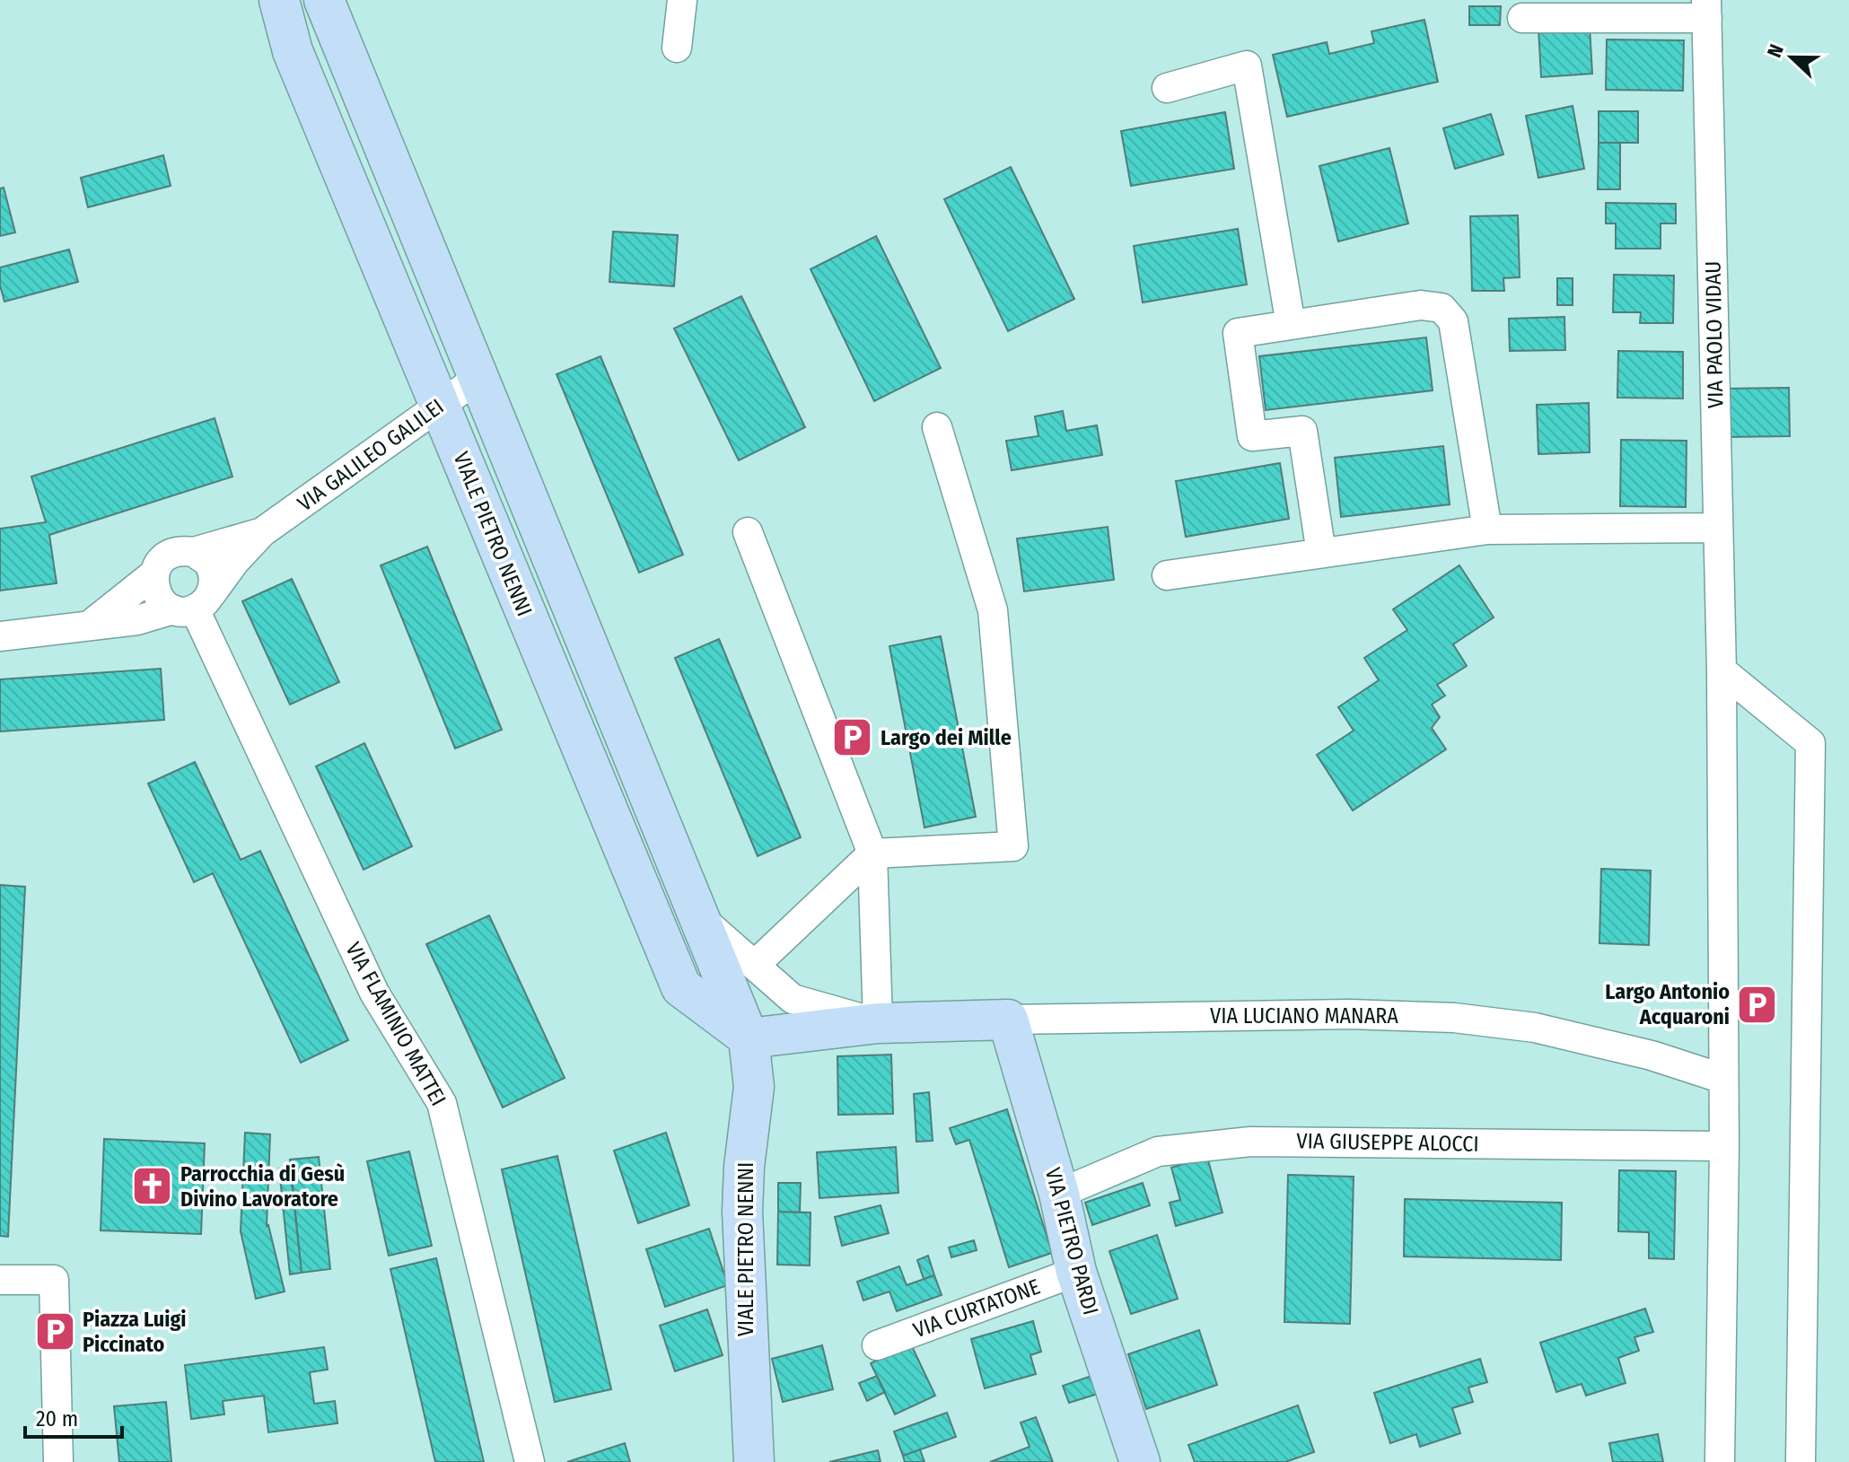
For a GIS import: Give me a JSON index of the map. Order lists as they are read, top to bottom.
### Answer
{
  "streets": {
    "street": [
      "VIA PAOLO VIDAU",
      "VIA GALILEO GALILEI",
      "VIALE PIETRO NENNI",
      "VIA LUCIANO MANARA",
      "VIA FLAMINIO MATTEI",
      "VIA GIUSEPPE ALOCCI",
      "VIA PIETRO PARDI",
      "VIA CURTATONE"
    ]
  },
  "crossings": [
    ["VIA GALILEO GALILEI", "VIALE PIETRO NENNI"],
    ["VIA GALILEO GALILEI", "VIA FLAMINIO MATTEI"],
    ["VIA LUCIANO MANARA", "VIA PIETRO PARDI"],
    ["VIA GIUSEPPE ALOCCI", "VIA PIETRO PARDI"],
    ["VIA PIETRO PARDI", "VIA CURTATONE"]
  ],
  "places": {
    "parking": ["Largo dei Mille", "Largo Antonio Acquaroni", "Piazza Luigi Piccinato"],
    "church": ["Parrocchia di Gesù Divino Lavoratore"]
  },
  "scale_bar": "20 m",
  "north": "left"
}
